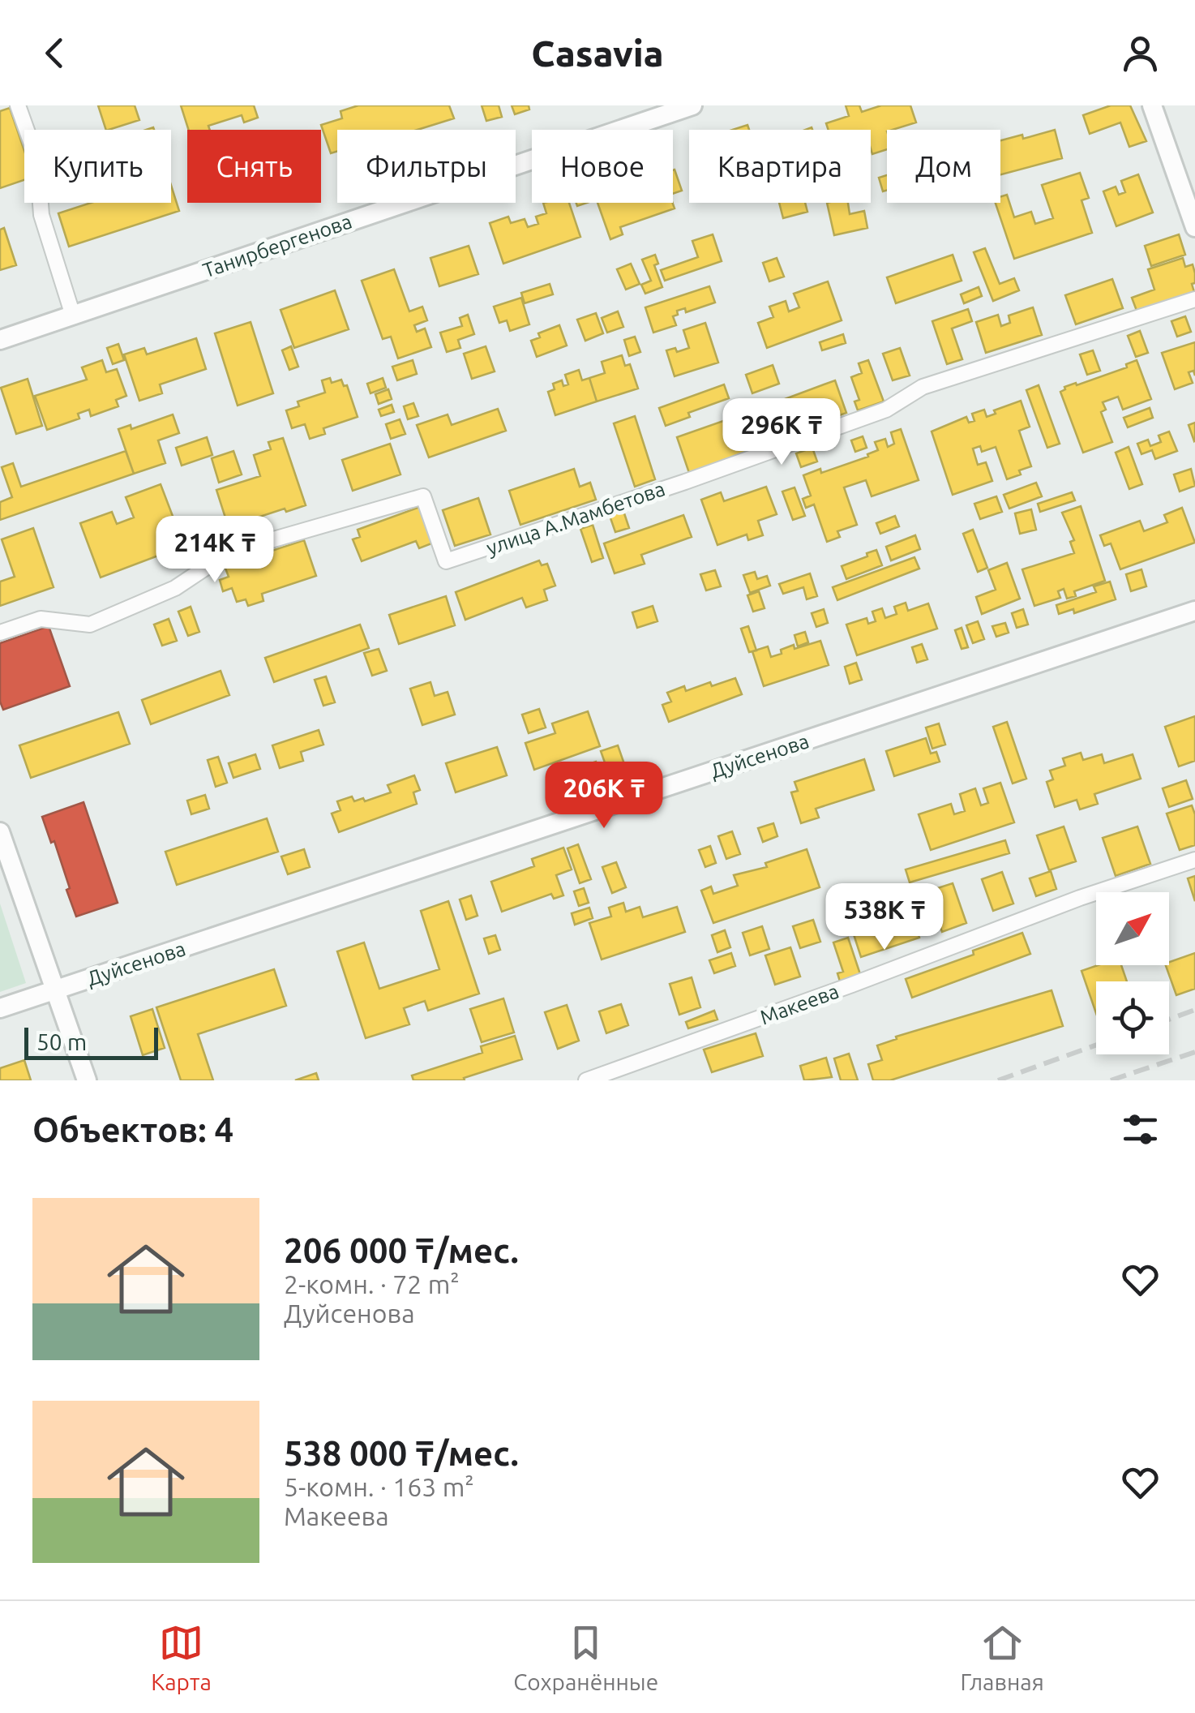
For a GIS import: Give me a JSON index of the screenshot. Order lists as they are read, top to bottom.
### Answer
{
  "streets": {
    "street": [
      "Танирбергенова",
      "улица А.Мамбетова",
      "Дуйсенова",
      "Макеева"
    ]
  },
  "scale_bar": "50 m",
  "north": "top right",
  "page": {
    "header": "Casavia",
    "chip": [
      "Купить",
      "Снять",
      "Фильтры",
      "Новое",
      "Квартира",
      "Дом"
    ],
    "price": [
      "296K ₸",
      "214K ₸",
      "206K ₸",
      "538K ₸"
    ],
    "scale": "50 m",
    "heading": "Объектов: 4",
    "list": [
      {
        "name": "206 000 ₸/мес.",
        "note": "2-комн. · 72 m² · Дуйсенова"
      },
      {
        "name": "538 000 ₸/мес.",
        "note": "5-комн. · 163 m² · Макеева"
      }
    ],
    "tabs": ["Карта", "Сохранённые", "Главная"]
  }
}
